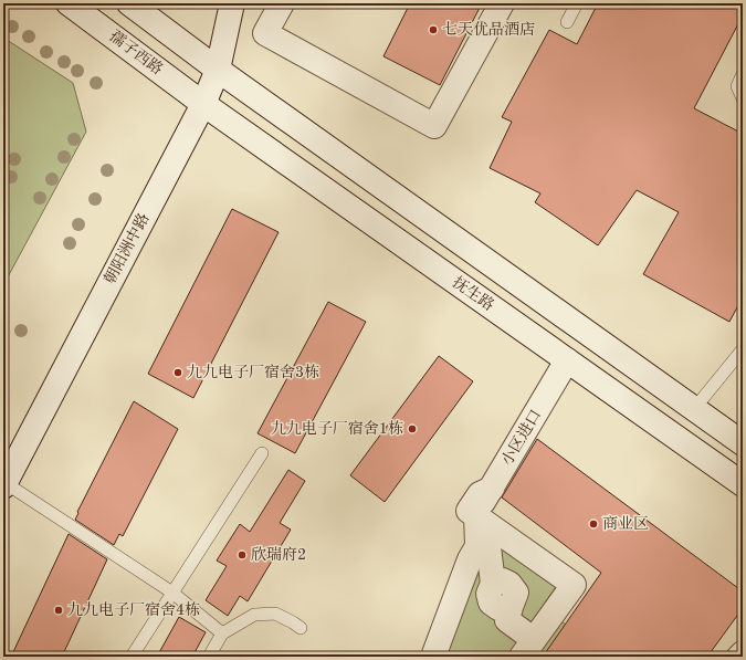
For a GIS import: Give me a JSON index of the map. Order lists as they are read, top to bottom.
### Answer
{
  "streets": {
    "main road": [
      "孺子西路",
      "朝阳洲中路",
      "抚生路",
      "小区进口"
    ]
  },
  "crossings": [
    ["孺子西路", "朝阳洲中路"],
    ["孺子西路", "抚生路"],
    ["朝阳洲中路", "抚生路"],
    ["抚生路", "小区进口"]
  ],
  "places": [
    "七天优品酒店",
    "九九电子厂宿舍3栋",
    "九九电子厂宿舍1栋",
    "商业区",
    "欣瑞府2",
    "九九电子厂宿舍4栋"
  ]
}
